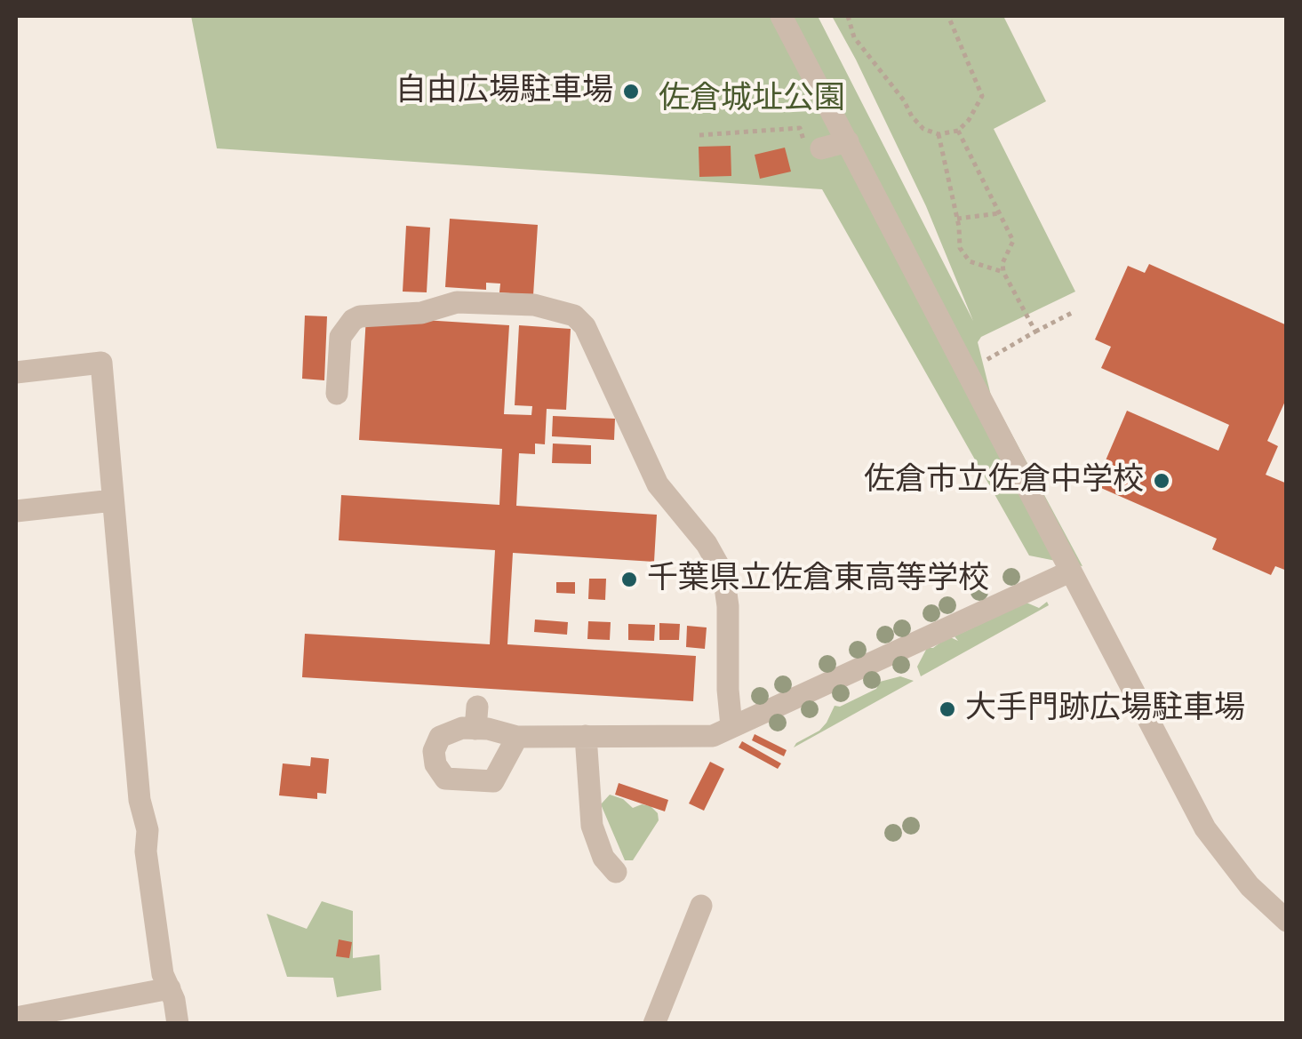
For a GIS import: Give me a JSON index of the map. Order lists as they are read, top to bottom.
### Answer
{
  "parks": ["佐倉城址公園"],
  "places": [
    "自由広場駐車場",
    "佐倉市立佐倉中学校",
    "千葉県立佐倉東高等学校",
    "大手門跡広場駐車場"
  ]
}
